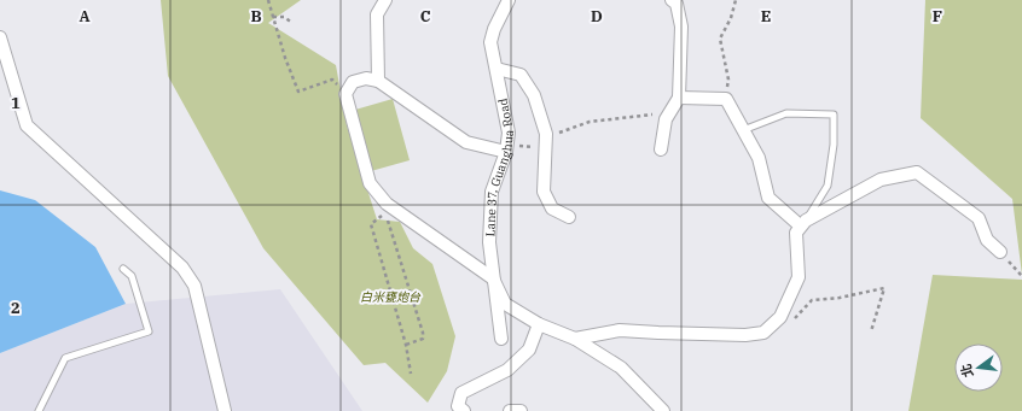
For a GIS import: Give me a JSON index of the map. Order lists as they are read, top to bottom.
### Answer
{
  "streets": {
    "street": ["Lane 37, Guanghua Road"]
  },
  "parks": ["白米甕炮台"],
  "north": "left",
  "grid": {
    "columns": [
      "A",
      "B",
      "C",
      "D",
      "E",
      "F"
    ],
    "rows": ["1", "2"]
  }
}
